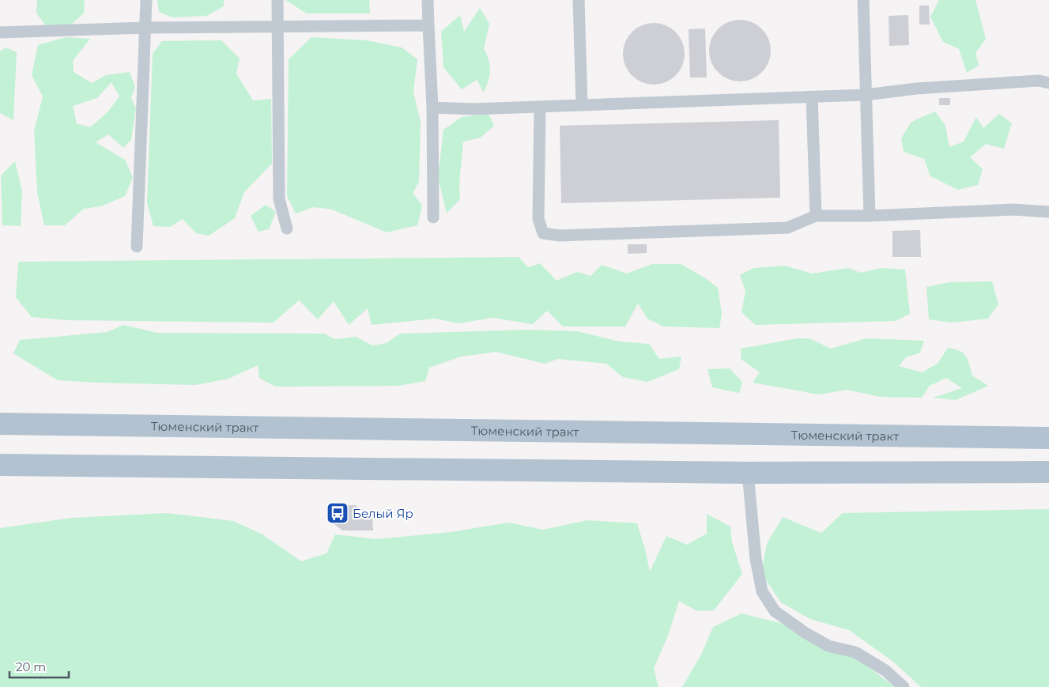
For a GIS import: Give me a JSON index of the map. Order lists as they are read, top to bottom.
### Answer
{
  "streets": {
    "main road": ["Тюменский тракт"]
  },
  "places": {
    "bus stop": ["Белый Яр"]
  },
  "scale_bar": "20 m"
}
